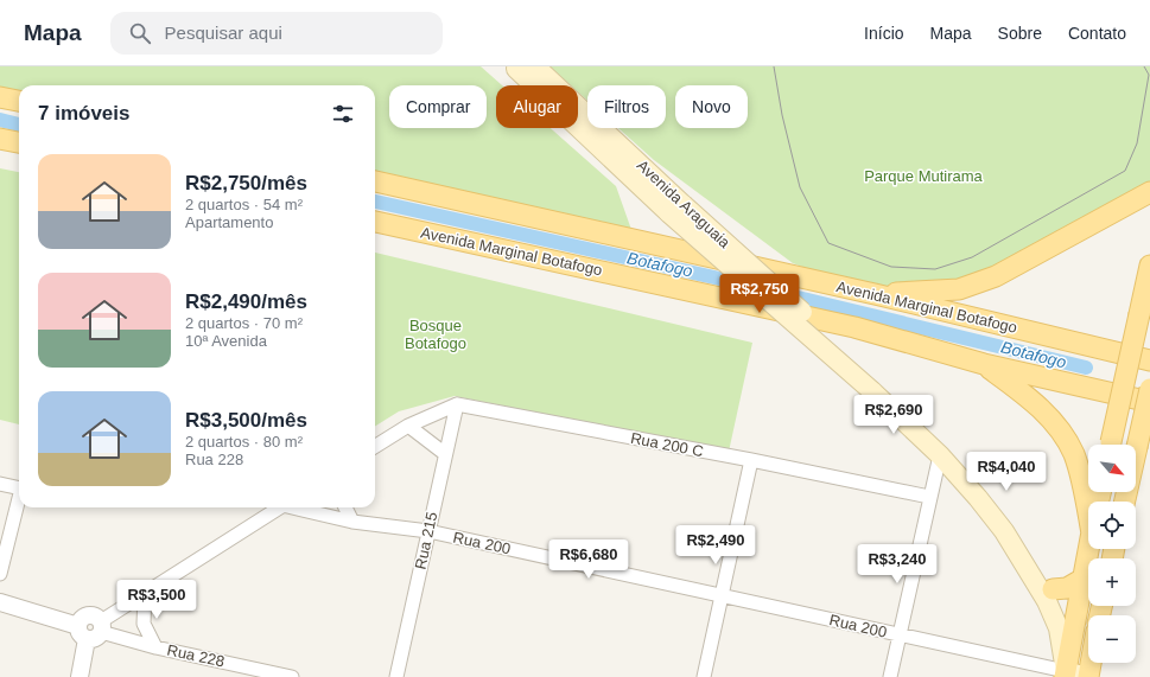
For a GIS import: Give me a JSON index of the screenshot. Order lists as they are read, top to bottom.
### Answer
{
  "streets": {
    "main road": ["Avenida Araguaia", "Avenida Marginal Botafogo", "Rua 200"],
    "street": ["Rua 200 C", "Rua 215", "Rua 228"]
  },
  "crossings": [
    ["Avenida Araguaia", "Rua 200"],
    ["Rua 200 C", "Rua 215"],
    ["Rua 215", "Rua 200"],
    ["Rua 200", "Rua 228"]
  ],
  "water": ["Botafogo"],
  "parks": ["Parque Mutirama", "Bosque Botafogo"],
  "north": "bottom right",
  "page": {
    "header": "Mapa",
    "search": "Pesquisar aqui",
    "nav": [
      "Início",
      "Mapa",
      "Sobre",
      "Contato"
    ],
    "chip": [
      "Comprar",
      "Alugar",
      "Filtros",
      "Novo"
    ],
    "heading": "7 imóveis",
    "list": [
      {
        "name": "R$2,750/mês",
        "note": "2 quartos · 54 m² · Apartamento"
      },
      {
        "name": "R$2,490/mês",
        "note": "2 quartos · 70 m² · 10ª Avenida"
      },
      {
        "name": "R$3,500/mês",
        "note": "2 quartos · 80 m² · Rua 228"
      }
    ],
    "price": [
      "R$2,750",
      "R$2,690",
      "R$4,040",
      "R$2,490",
      "R$6,680",
      "R$3,240",
      "R$3,500"
    ],
    "map_buttons": ["+", "−"]
  }
}
